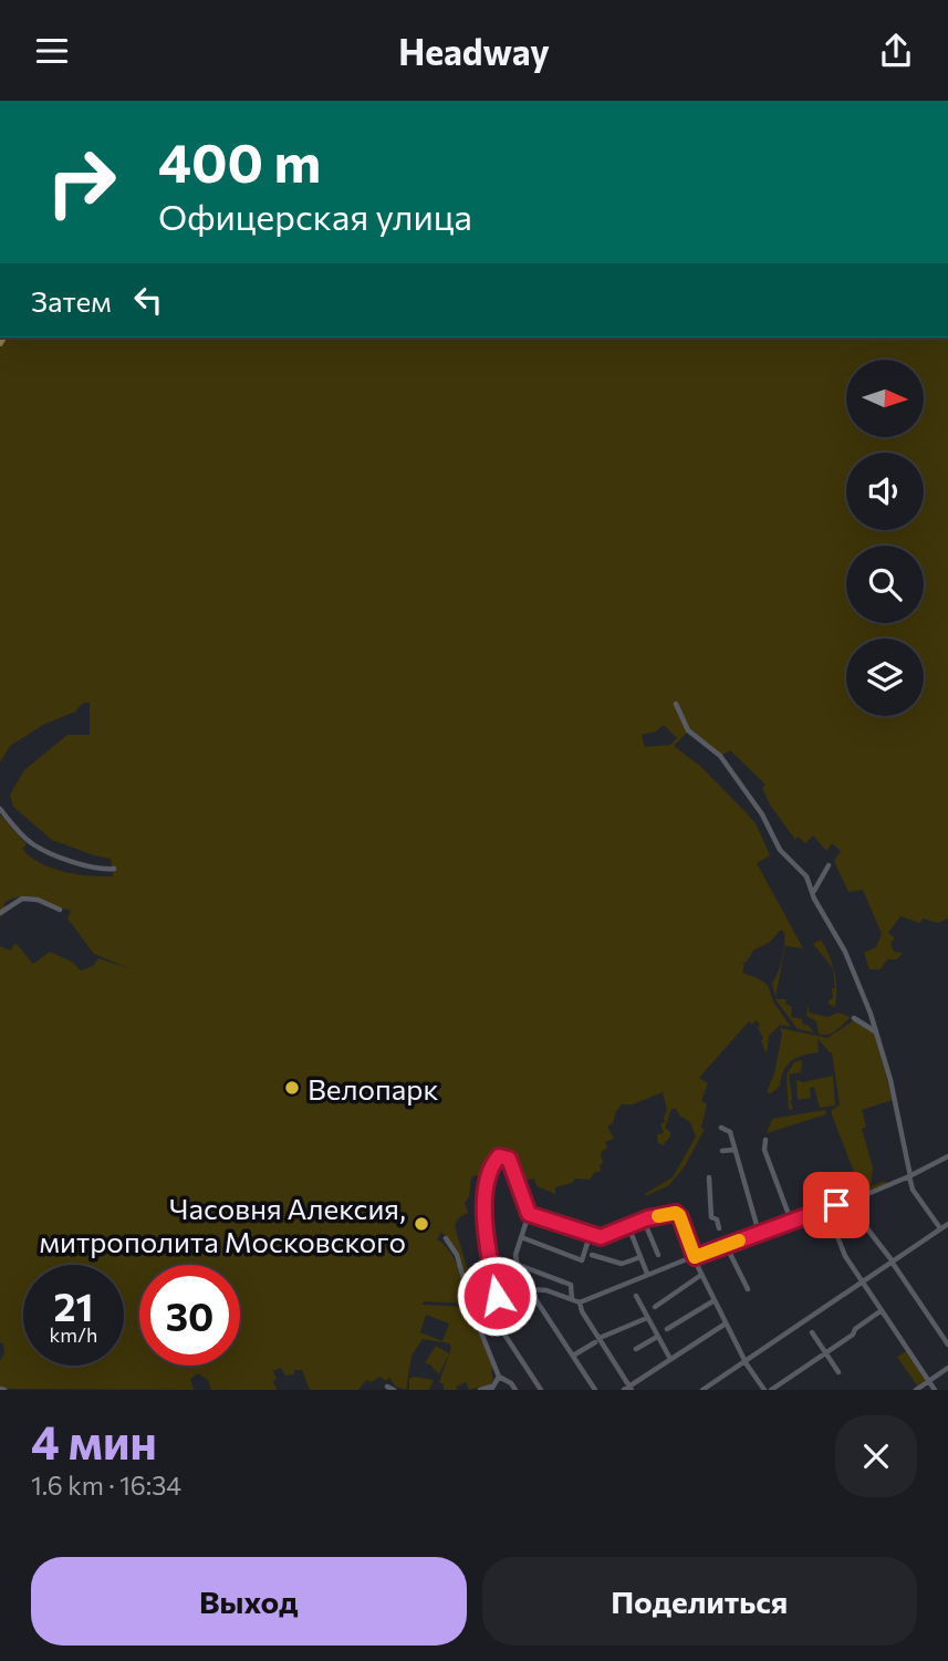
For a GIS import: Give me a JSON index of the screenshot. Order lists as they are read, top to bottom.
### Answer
{
  "places": ["Велопарк", "Часовня Алексия, митрополита Московского"],
  "north": "right",
  "page": {
    "header": "Headway",
    "turn": ["400 m", "Офицерская улица"],
    "then": "Затем",
    "speed": "21 km/h",
    "limit": "30",
    "heading": ["4 мин", "1.6 km · 16:34"],
    "buttons": ["Выход", "Поделиться"]
  }
}
